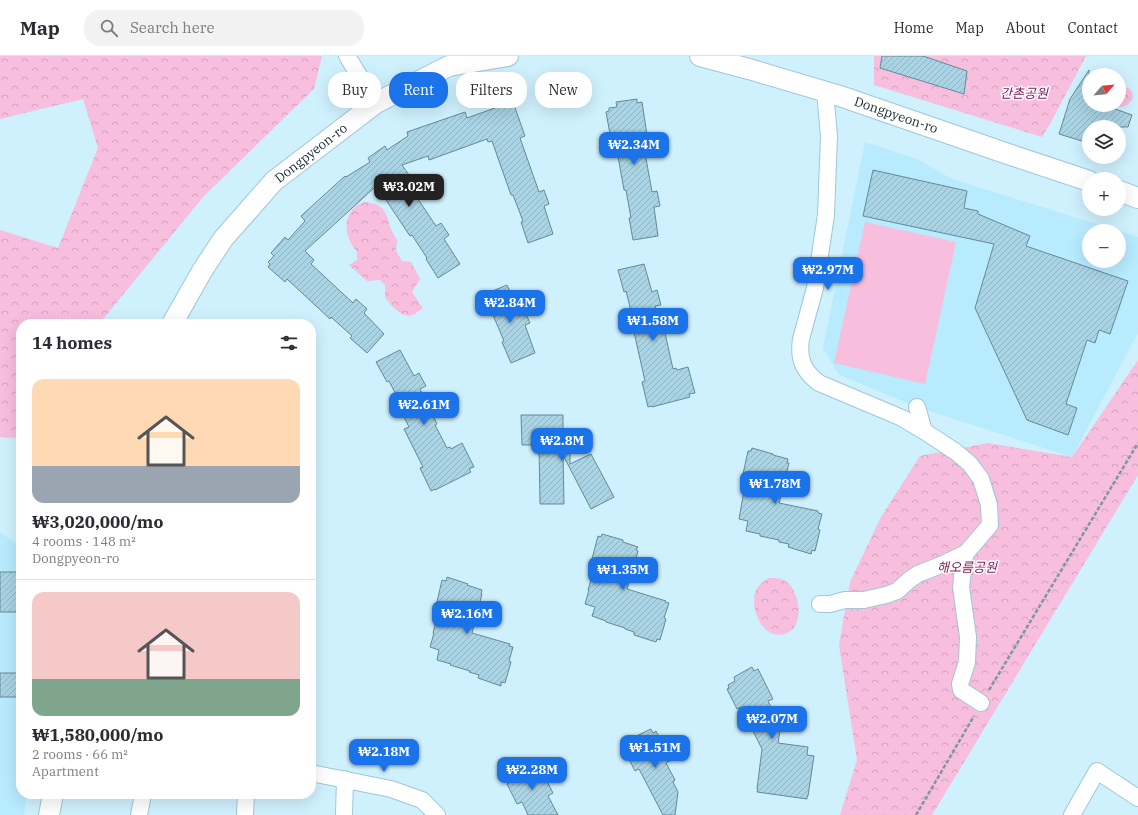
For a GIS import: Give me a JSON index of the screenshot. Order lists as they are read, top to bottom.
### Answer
{
  "streets": {
    "street": ["Dongpyeon-ro"]
  },
  "parks": ["간촌공원", "해오름공원"],
  "north": "top right",
  "page": {
    "header": "Map",
    "search": "Search here",
    "nav": [
      "Home",
      "Map",
      "About",
      "Contact"
    ],
    "map_buttons": ["+", "−"],
    "chip": [
      "Buy",
      "Rent",
      "Filters",
      "New"
    ],
    "price": [
      "₩2.34M",
      "₩3.02M",
      "₩2.97M",
      "₩2.84M",
      "₩1.58M",
      "₩2.61M",
      "₩2.8M",
      "₩1.78M",
      "₩1.35M",
      "₩2.16M",
      "₩2.07M",
      "₩1.51M",
      "₩2.18M",
      "₩2.28M"
    ],
    "heading": "14 homes",
    "list": [
      {
        "name": "₩3,020,000/mo",
        "note": "4 rooms · 148 m² · Dongpyeon-ro"
      },
      {
        "name": "₩1,580,000/mo",
        "note": "2 rooms · 66 m² · Apartment"
      }
    ]
  }
}
